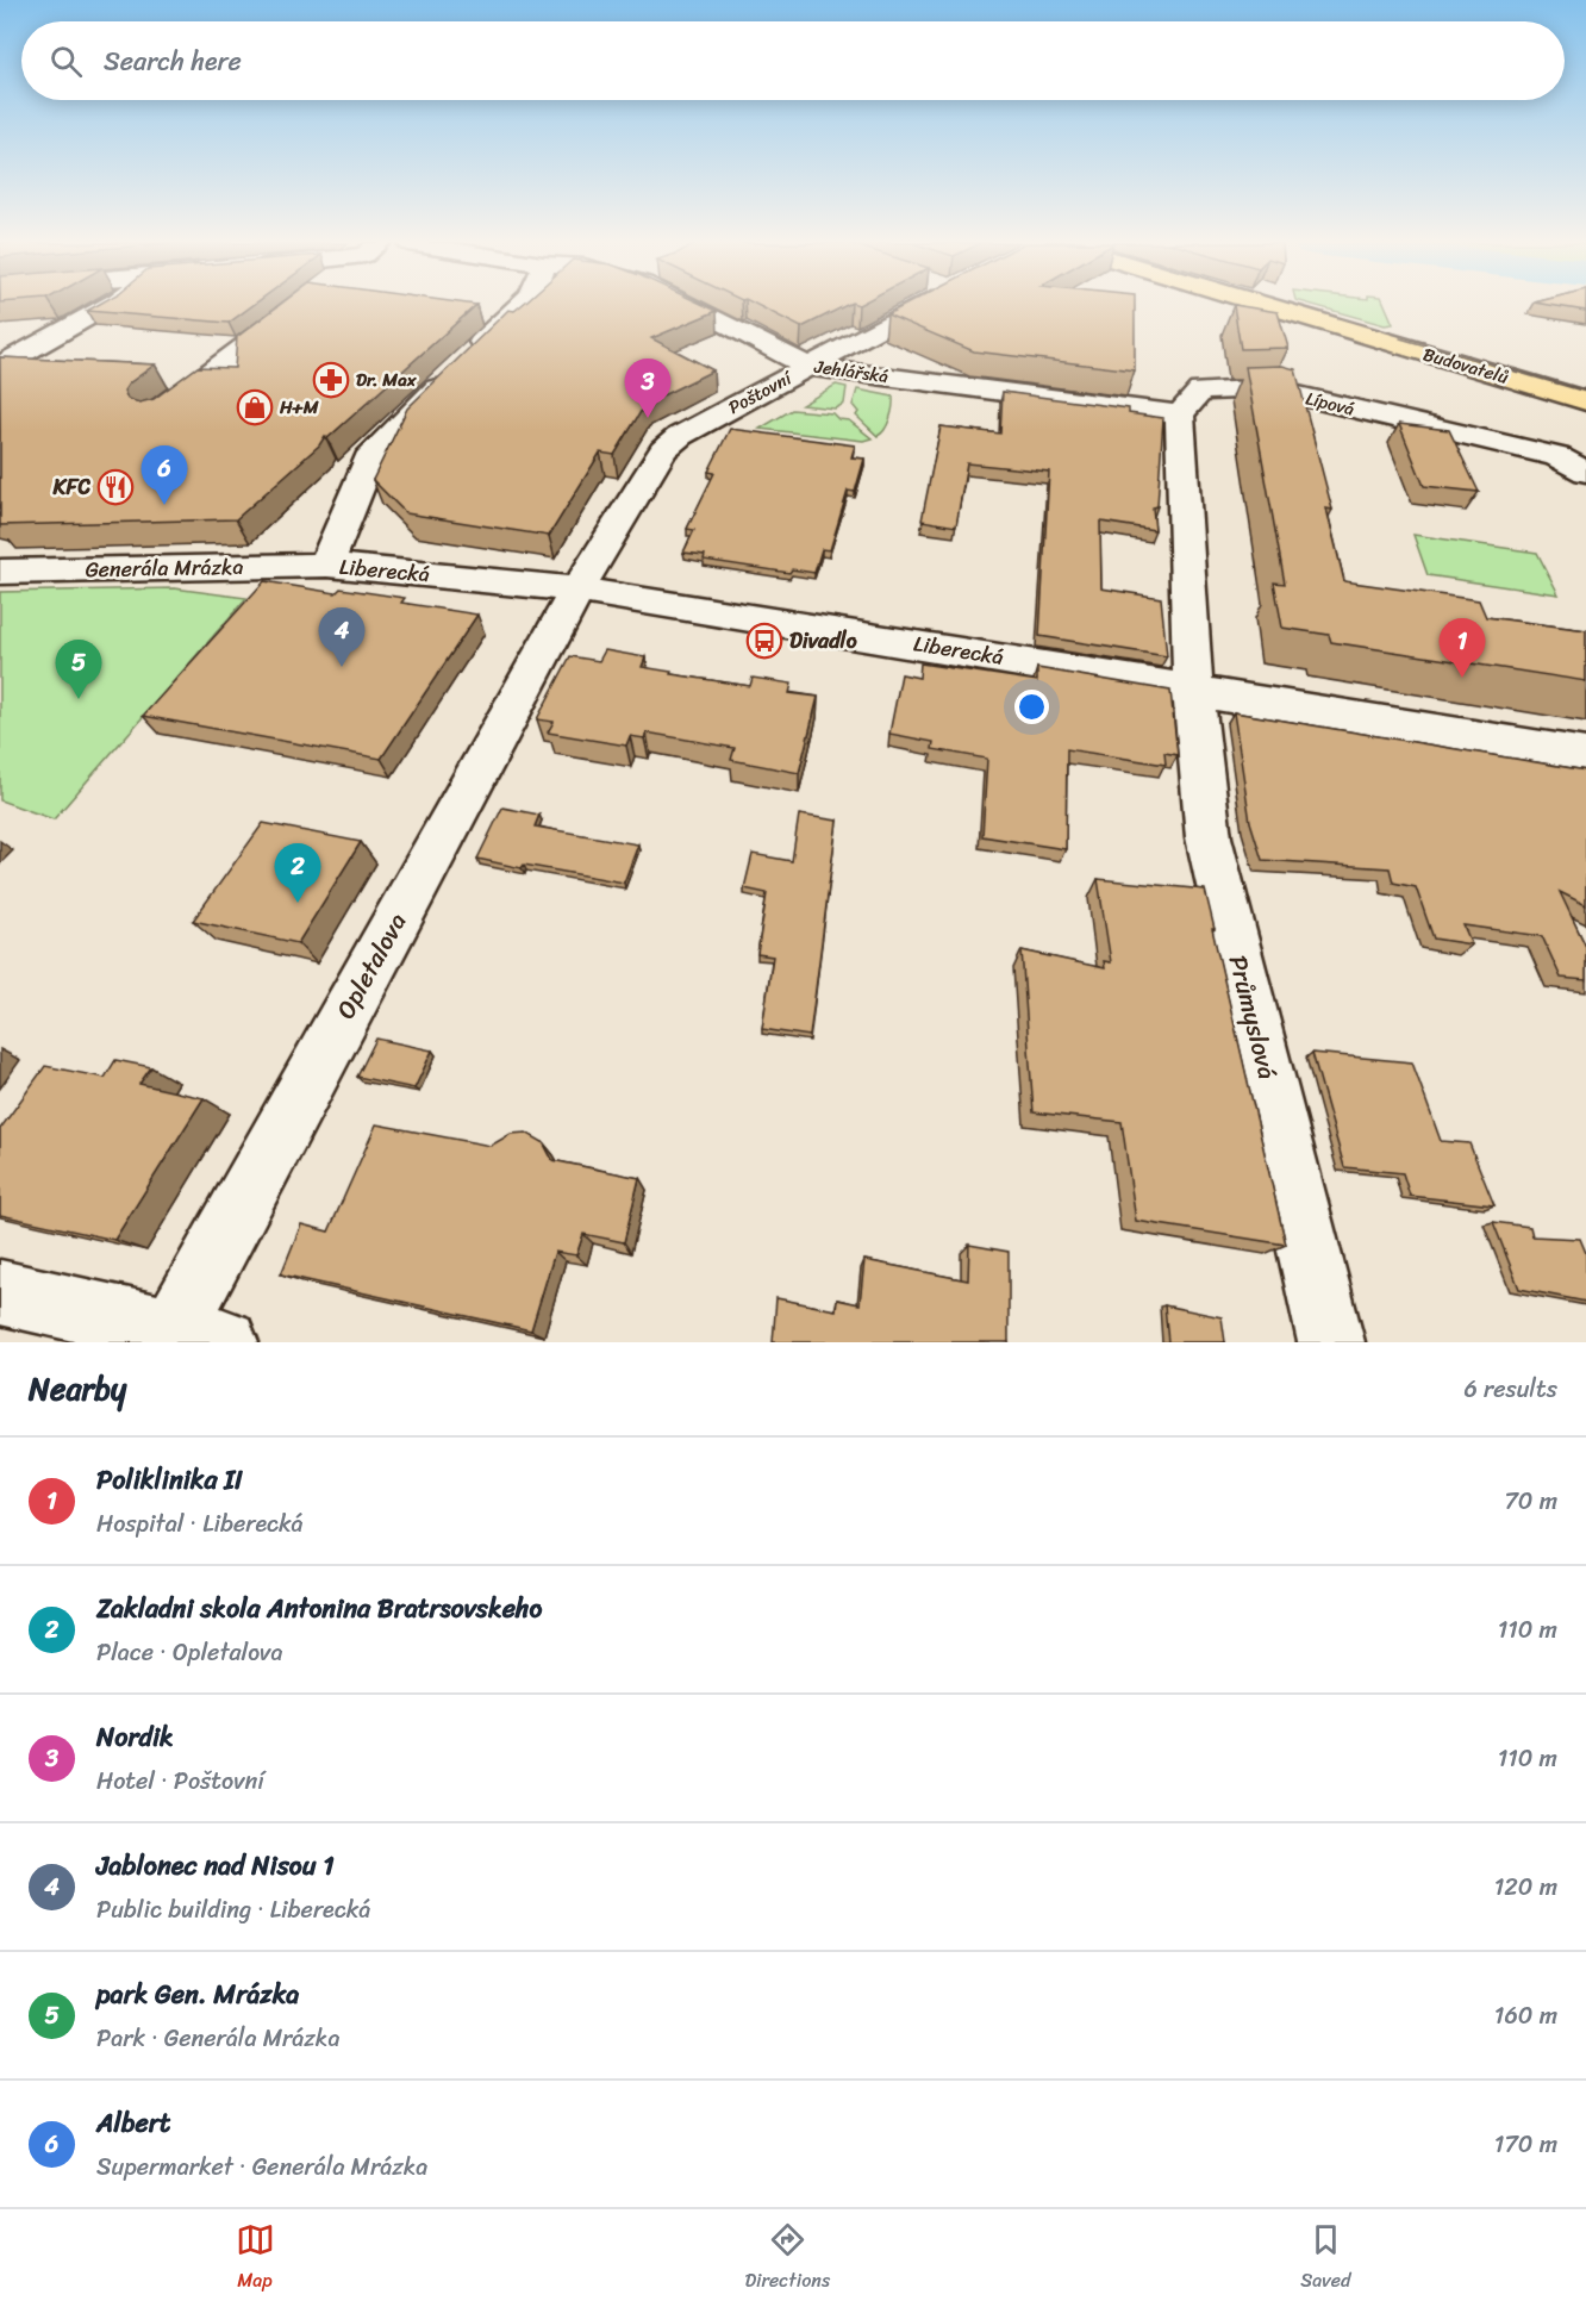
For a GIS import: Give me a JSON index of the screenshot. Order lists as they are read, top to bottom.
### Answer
{
  "streets": {
    "main road": ["Budovatelů"],
    "street": [
      "Jehlářská",
      "Poštovní",
      "Lípová",
      "Generála Mrázka",
      "Liberecká",
      "Opletalova",
      "Průmyslová"
    ]
  },
  "crossings": [
    ["Jehlářská", "Poštovní"],
    ["Jehlářská", "Lípová"],
    ["Poštovní", "Liberecká"],
    ["Poštovní", "Opletalova"],
    ["Generála Mrázka", "Liberecká"],
    ["Liberecká", "Opletalova"],
    ["Liberecká", "Průmyslová"]
  ],
  "places": {
    "pharmacy": ["Dr. Max"],
    "shop": ["H+M"],
    "restaurant": ["KFC"],
    "bus stop": ["Divadlo"]
  },
  "page": {
    "search": "Search here",
    "pins": [
      "3",
      "6",
      "4",
      "1",
      "5",
      "2"
    ],
    "heading": ["Nearby", "6 results"],
    "list": [
      {
        "mark": "1",
        "name": "Poliklinika II",
        "note": "Hospital · Liberecká",
        "value": "70 m"
      },
      {
        "mark": "2",
        "name": "Zakladni skola Antonina Bratrsovskeho",
        "note": "Place · Opletalova",
        "value": "110 m"
      },
      {
        "mark": "3",
        "name": "Nordik",
        "note": "Hotel · Poštovní",
        "value": "110 m"
      },
      {
        "mark": "4",
        "name": "Jablonec nad Nisou 1",
        "note": "Public building · Liberecká",
        "value": "120 m"
      },
      {
        "mark": "5",
        "name": "park Gen. Mrázka",
        "note": "Park · Generála Mrázka",
        "value": "160 m"
      },
      {
        "mark": "6",
        "name": "Albert",
        "note": "Supermarket · Generála Mrázka",
        "value": "170 m"
      }
    ],
    "nav": ["Map", "Directions", "Saved"]
  }
}
